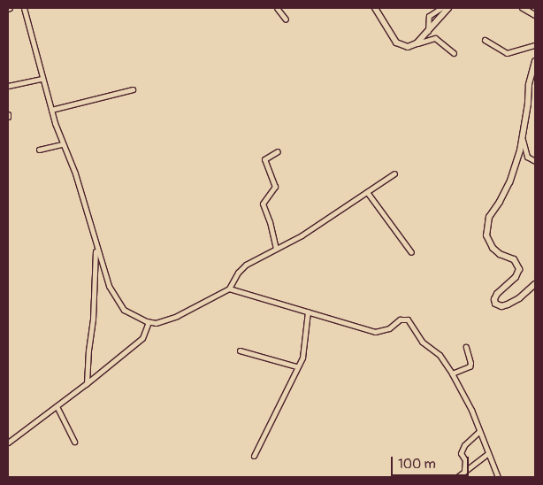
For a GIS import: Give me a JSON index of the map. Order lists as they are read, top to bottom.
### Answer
{
  "scale_bar": "100 m"
}
